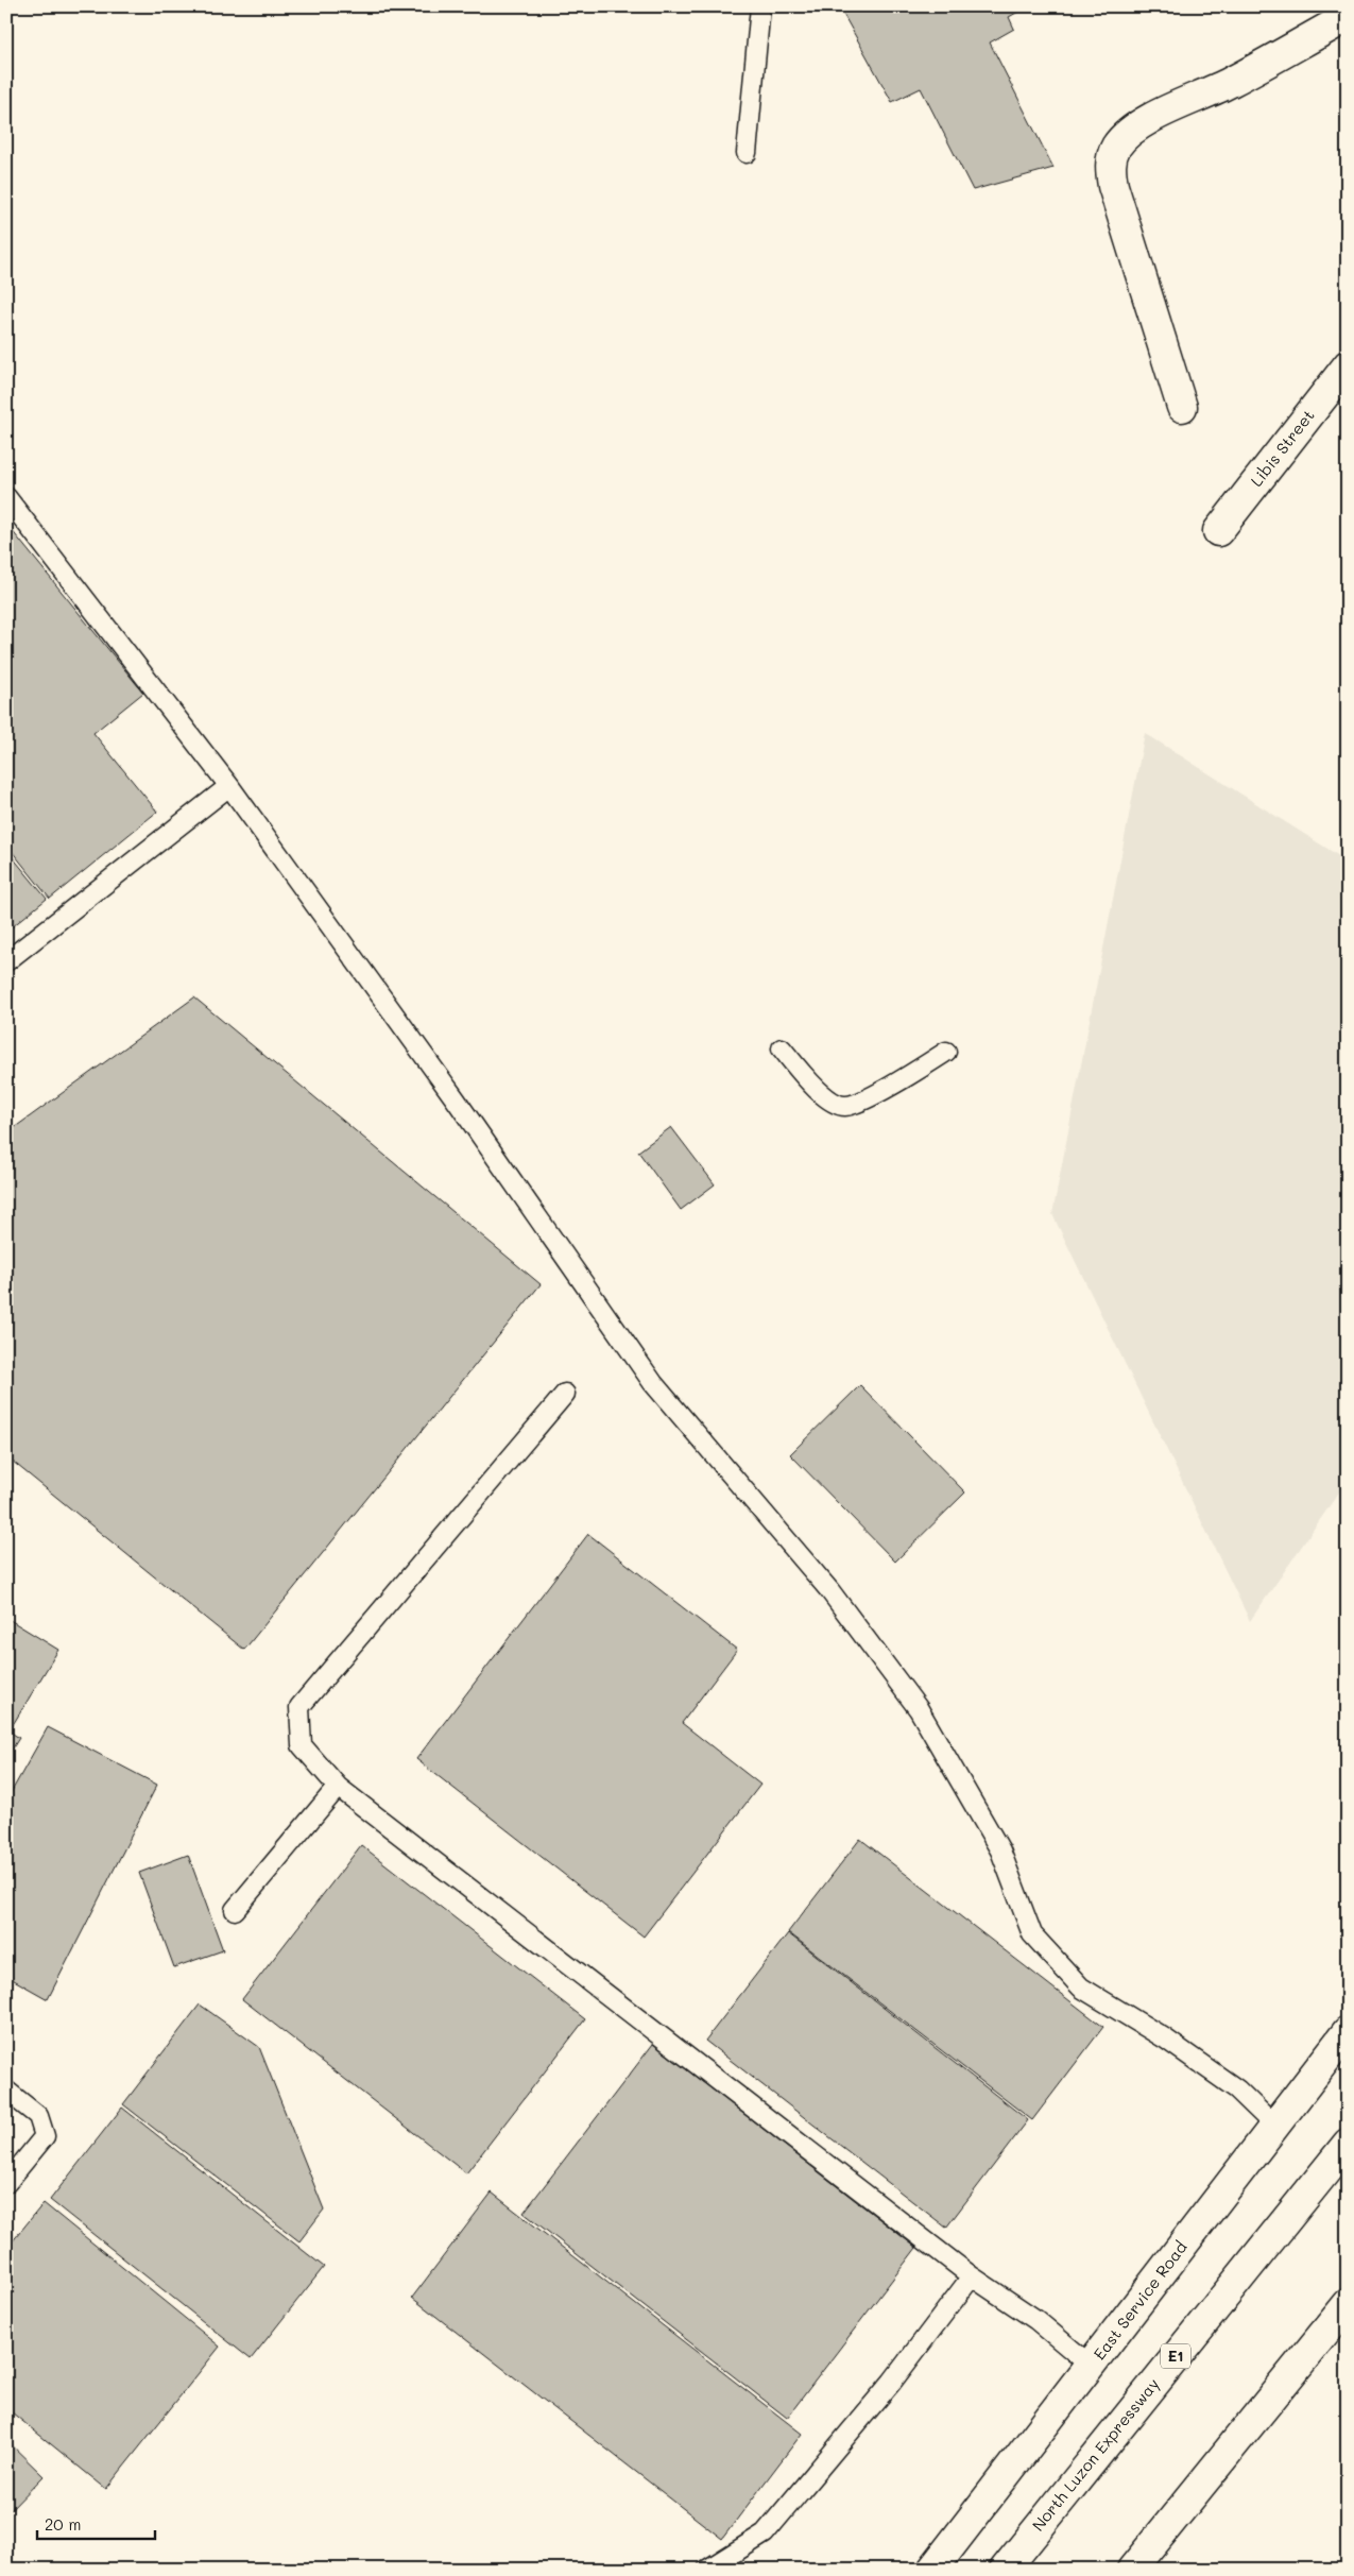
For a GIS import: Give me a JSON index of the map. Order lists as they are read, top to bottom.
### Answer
{
  "streets": {
    "main road": [
      "Libis Street",
      "East Service Road",
      "E1",
      "North Luzon Expressway"
    ]
  },
  "scale_bar": "20 m"
}
